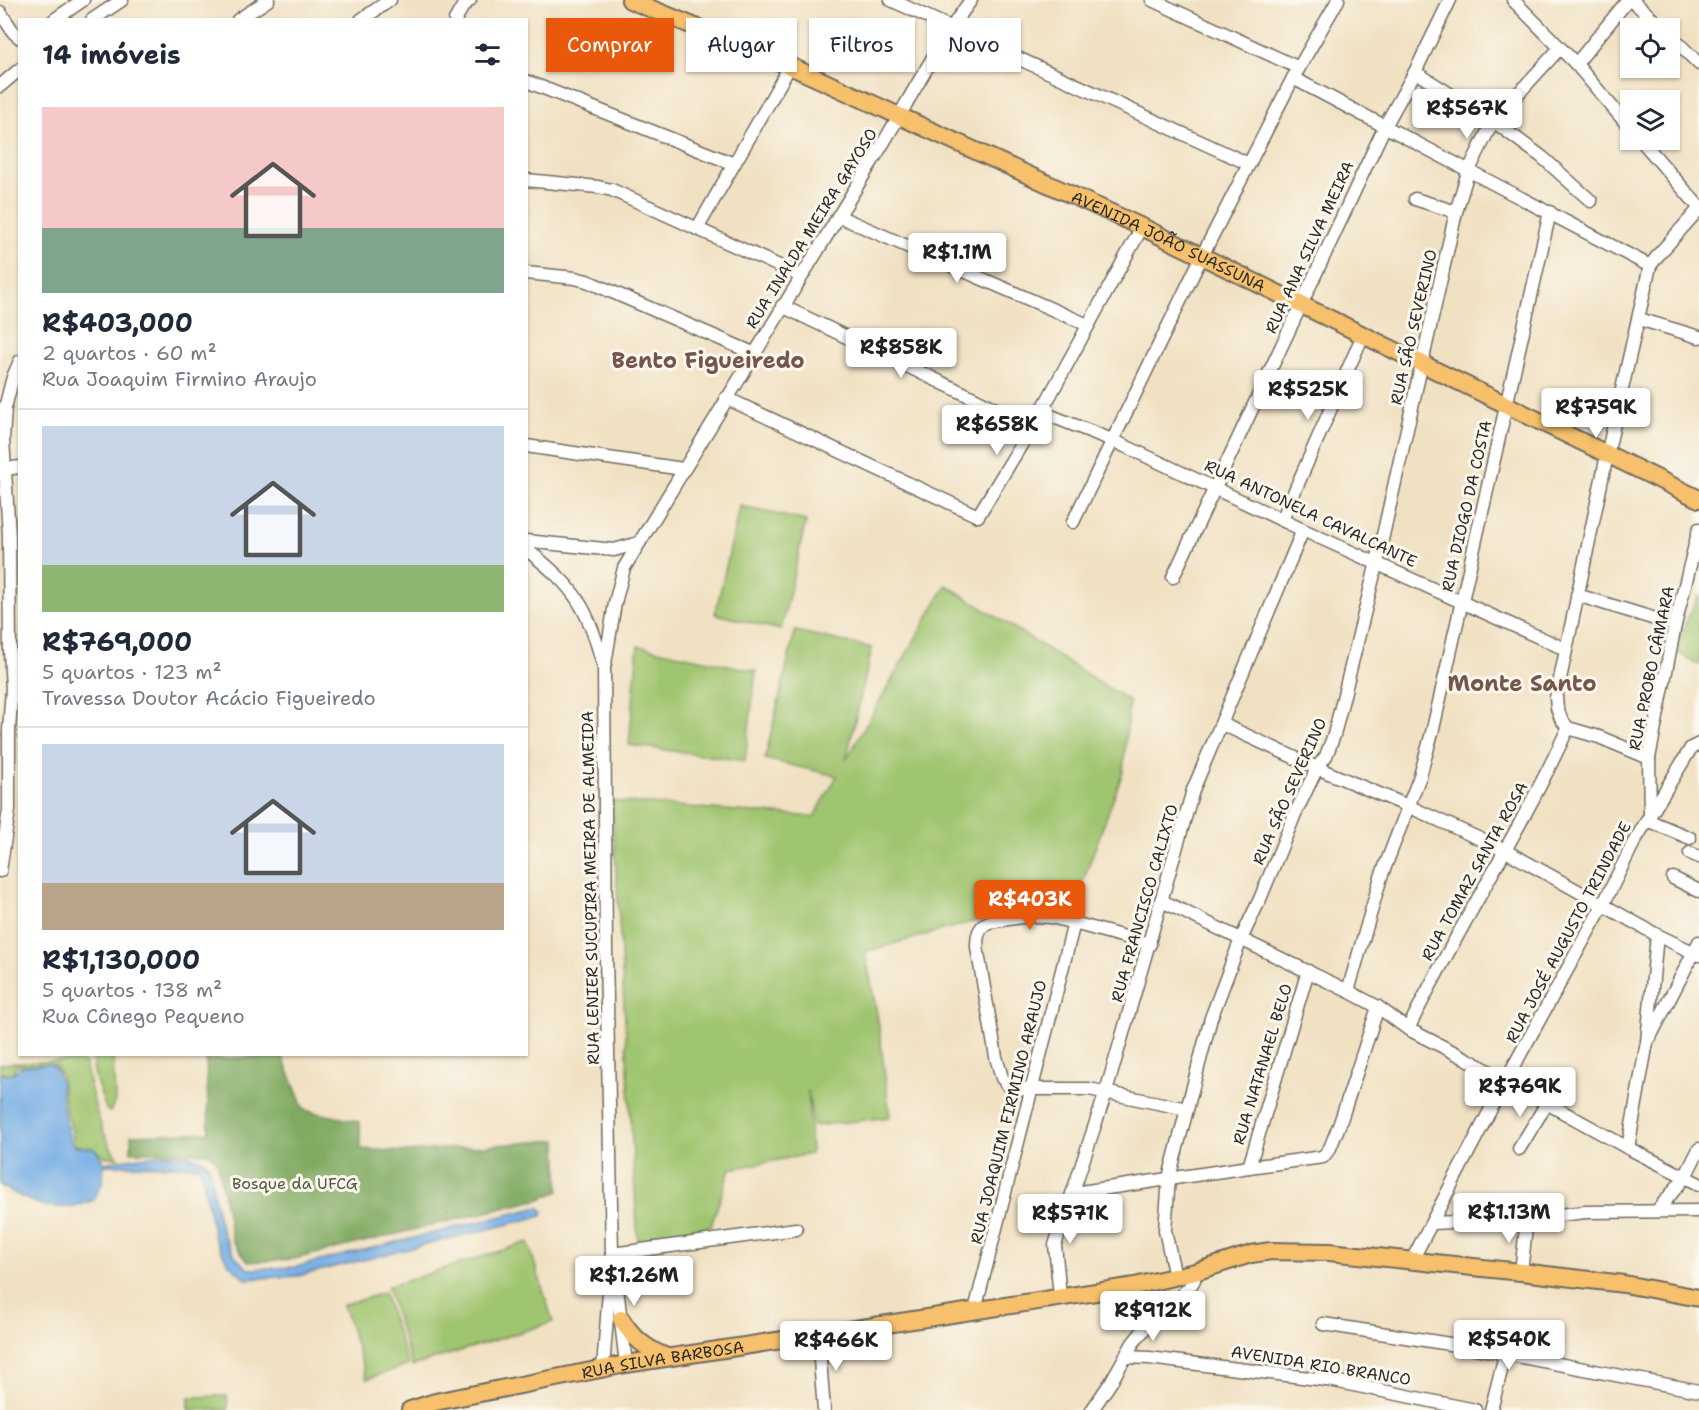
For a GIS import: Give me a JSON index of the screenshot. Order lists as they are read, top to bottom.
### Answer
{
  "streets": {
    "main road": ["AVENIDA JOÃO SUASSUNA", "RUA SILVA BARBOSA"],
    "street": [
      "RUA INALDA MEIRA GAYOSO",
      "RUA ANA SILVA MEIRA",
      "RUA SÃO SEVERINO",
      "RUA DIOGO DA COSTA",
      "RUA ANTONELA CAVALCANTE",
      "RUA PROBO CÂMARA",
      "RUA TOMAZ SANTA ROSA",
      "RUA LENIER SUCUPIRA MEIRA DE ALMEIDA",
      "RUA FRANCISCO CALIXTO",
      "RUA JOSÉ AUGUSTO TRINDADE",
      "RUA NATANAEL BELO",
      "RUA JOAQUIM FIRMINO ARAUJO",
      "AVENIDA RIO BRANCO"
    ]
  },
  "crossings": [
    ["RUA INALDA MEIRA GAYOSO", "AVENIDA JOÃO SUASSUNA"],
    ["RUA INALDA MEIRA GAYOSO", "RUA LENIER SUCUPIRA MEIRA DE ALMEIDA"],
    ["AVENIDA JOÃO SUASSUNA", "RUA ANA SILVA MEIRA"],
    ["AVENIDA JOÃO SUASSUNA", "RUA SÃO SEVERINO"],
    ["AVENIDA JOÃO SUASSUNA", "RUA DIOGO DA COSTA"],
    ["RUA ANA SILVA MEIRA", "RUA ANTONELA CAVALCANTE"],
    ["RUA SÃO SEVERINO", "RUA ANTONELA CAVALCANTE"],
    ["RUA SÃO SEVERINO", "RUA SILVA BARBOSA"],
    ["RUA DIOGO DA COSTA", "RUA ANTONELA CAVALCANTE"],
    ["RUA ANTONELA CAVALCANTE", "RUA FRANCISCO CALIXTO"],
    ["RUA PROBO CÂMARA", "RUA JOSÉ AUGUSTO TRINDADE"],
    ["RUA LENIER SUCUPIRA MEIRA DE ALMEIDA", "RUA SILVA BARBOSA"],
    ["RUA FRANCISCO CALIXTO", "RUA SILVA BARBOSA"],
    ["RUA JOSÉ AUGUSTO TRINDADE", "RUA SILVA BARBOSA"],
    ["RUA JOAQUIM FIRMINO ARAUJO", "RUA SILVA BARBOSA"]
  ],
  "districts": ["Bento Figueiredo", "Monte Santo"],
  "parks": ["Bosque da UFCG"],
  "page": {
    "chip": [
      "Comprar",
      "Alugar",
      "Filtros",
      "Novo"
    ],
    "heading": "14 imóveis",
    "price": [
      "R$567K",
      "R$1.1M",
      "R$858K",
      "R$525K",
      "R$759K",
      "R$658K",
      "R$403K",
      "R$769K",
      "R$1.13M",
      "R$571K",
      "R$1.26M",
      "R$912K",
      "R$540K",
      "R$466K"
    ],
    "list": [
      {
        "name": "R$403,000",
        "note": "2 quartos · 60 m² · Rua Joaquim Firmino Araujo"
      },
      {
        "name": "R$769,000",
        "note": "5 quartos · 123 m² · Travessa Doutor Acácio Figueiredo"
      },
      {
        "name": "R$1,130,000",
        "note": "5 quartos · 138 m² · Rua Cônego Pequeno"
      }
    ]
  }
}
